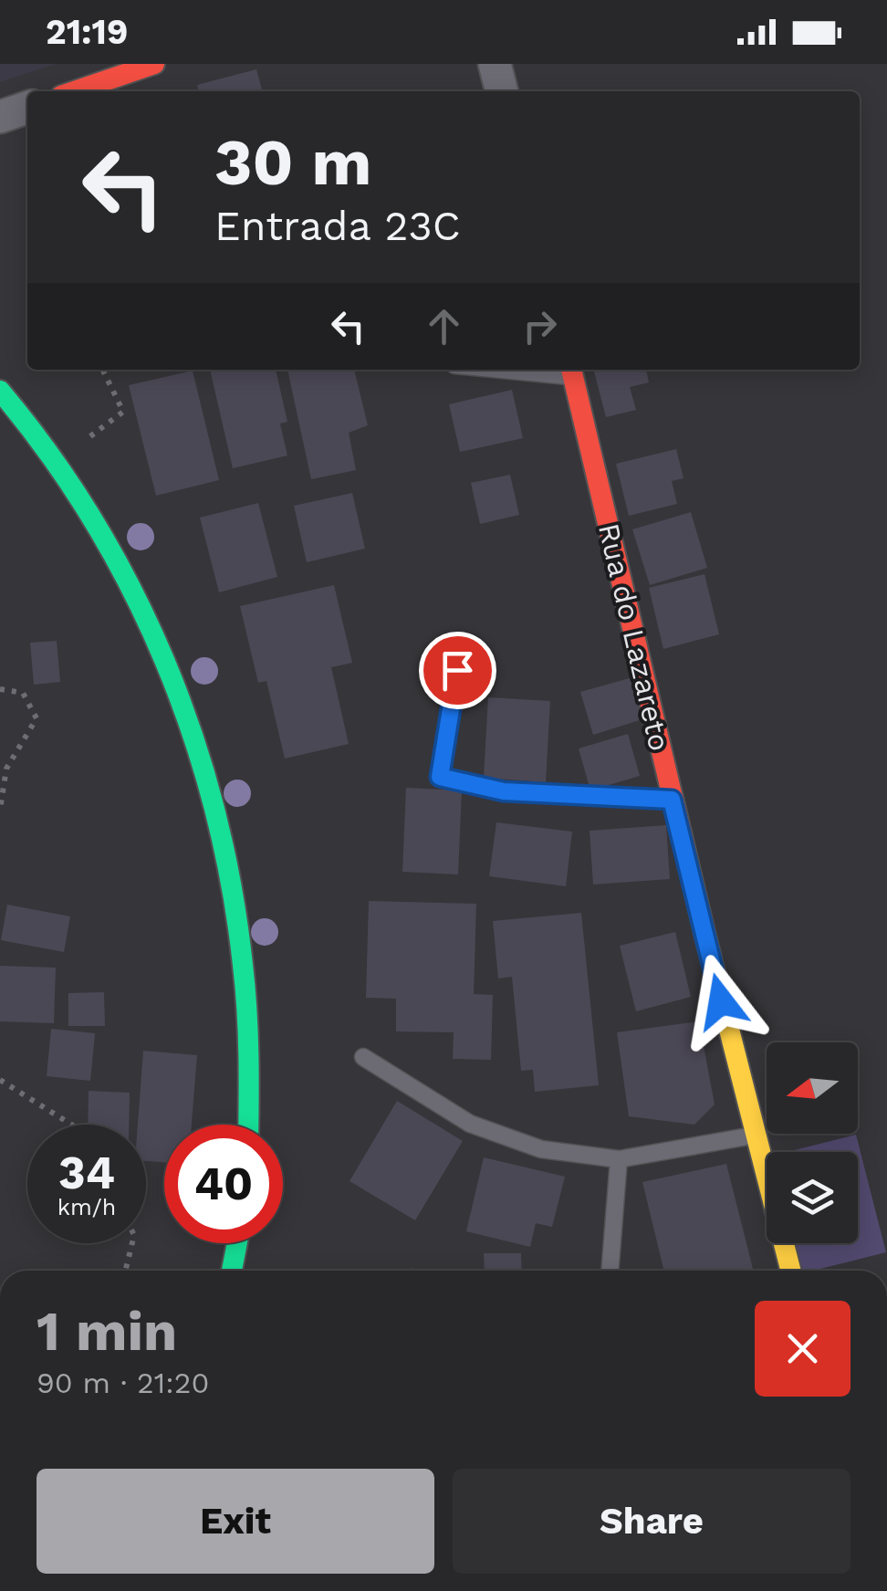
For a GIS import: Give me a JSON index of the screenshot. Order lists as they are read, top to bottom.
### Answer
{
  "streets": {
    "street": ["Rua do Lazareto"]
  },
  "north": "left",
  "page": {
    "status": "21:19",
    "turn": ["30 m", "Entrada 23C"],
    "speed": "34 km/h",
    "limit": "40",
    "heading": ["1 min", "90 m · 21:20"],
    "buttons": ["Exit", "Share"]
  }
}
